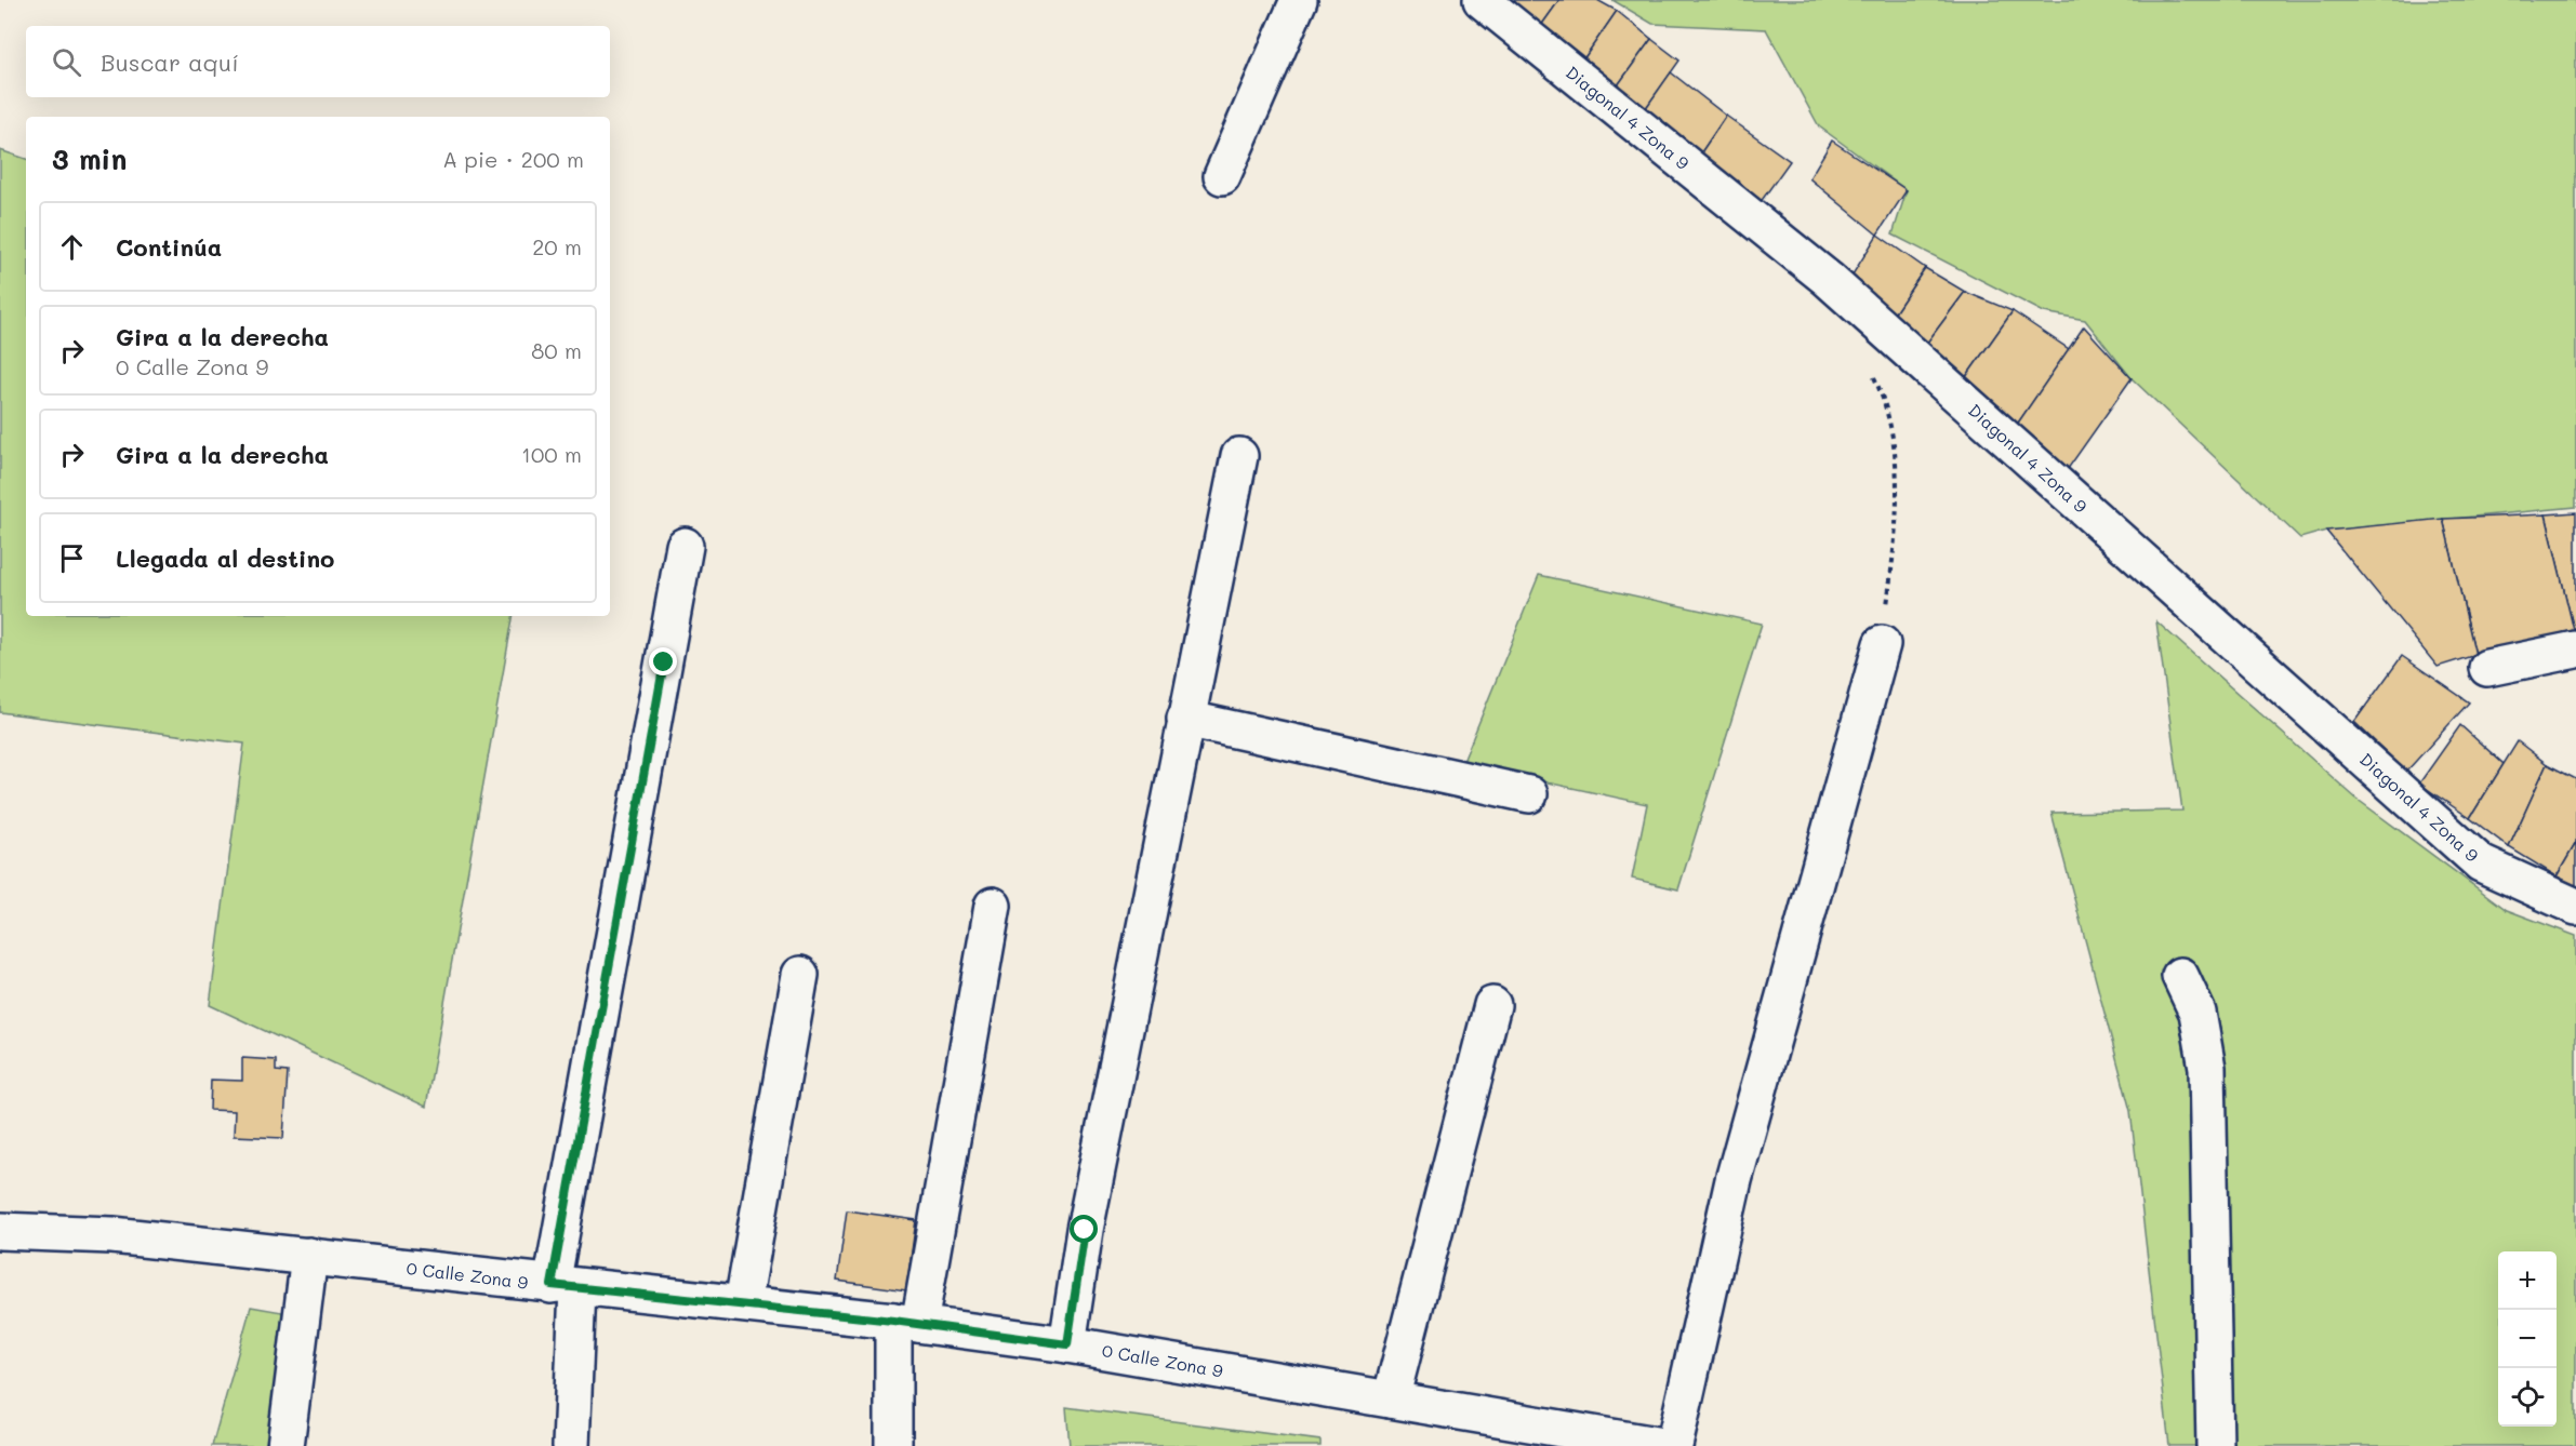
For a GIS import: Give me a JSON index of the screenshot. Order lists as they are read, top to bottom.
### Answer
{
  "streets": {
    "street": ["Diagonal 4 Zona 9", "0 Calle Zona 9"]
  },
  "page": {
    "search": "Buscar aquí",
    "heading": ["3 min", "A pie · 200 m"],
    "list": [
      ["Continúa", "20 m"],
      ["Gira a la derecha", "0 Calle Zona 9", "80 m"],
      ["Gira a la derecha", "100 m"],
      "Llegada al destino"
    ],
    "map_buttons": ["+", "−"]
  }
}
